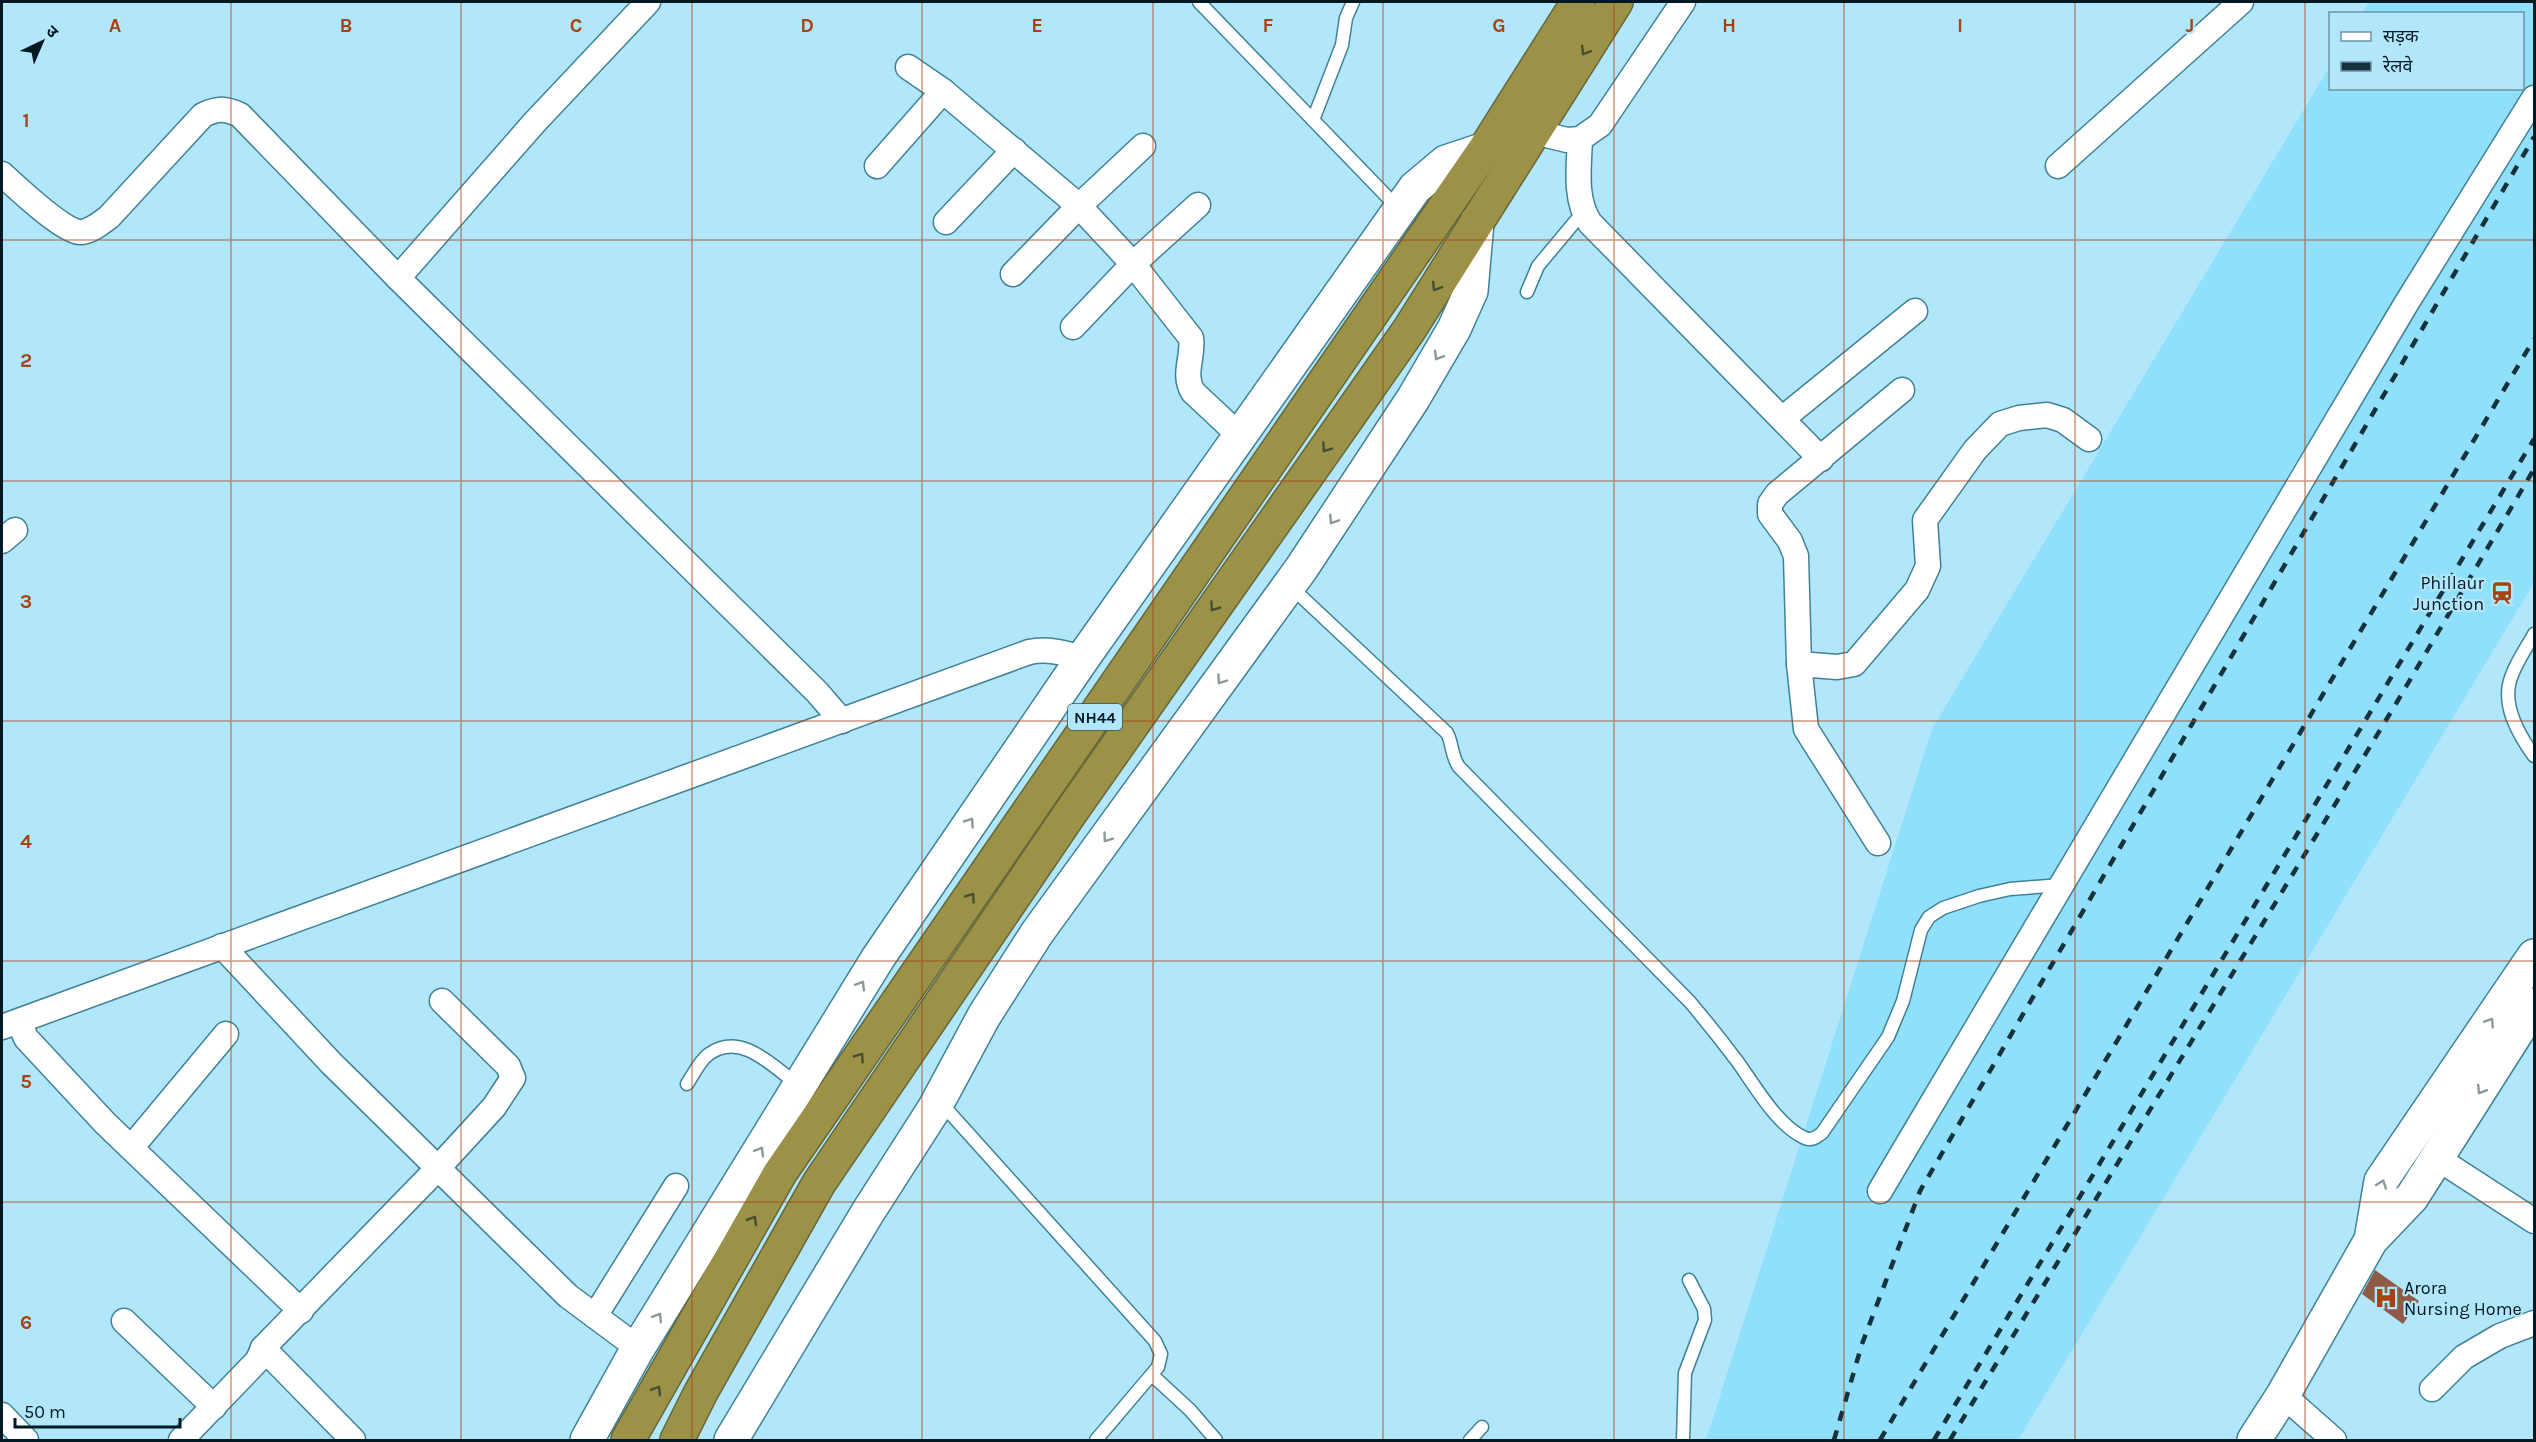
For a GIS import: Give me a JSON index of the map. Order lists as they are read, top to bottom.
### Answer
{
  "streets": {
    "highway": ["NH44"]
  },
  "places": {
    "station": ["Phillaur Junction"],
    "hospital": ["Arora Nursing Home"]
  },
  "legend": ["सड़क", "रेलवे"],
  "scale_bar": "50 m",
  "north": "top right",
  "grid": {
    "columns": [
      "A",
      "B",
      "C",
      "D",
      "E",
      "F",
      "G",
      "H",
      "I",
      "J"
    ],
    "rows": [
      "1",
      "2",
      "3",
      "4",
      "5",
      "6"
    ]
  }
}
